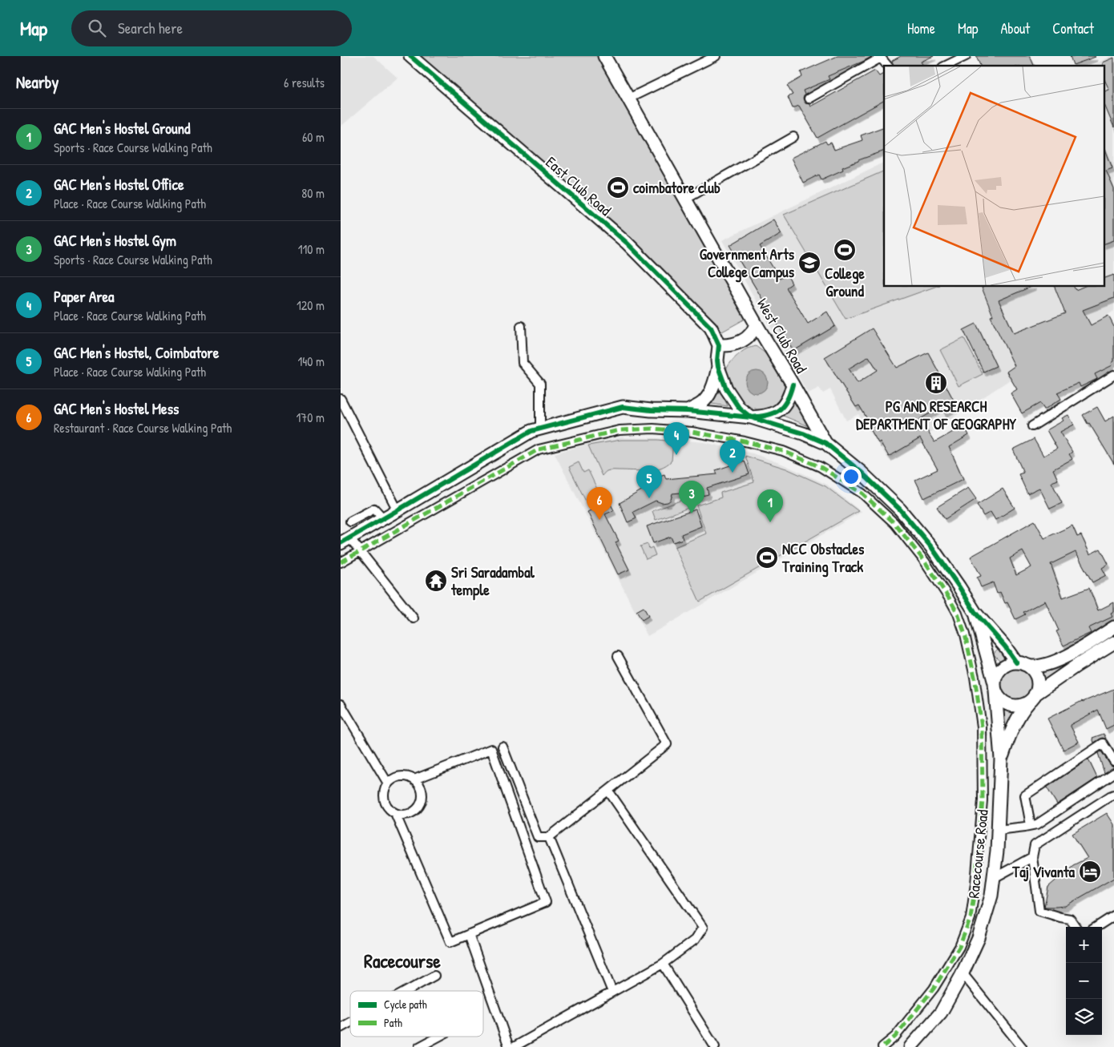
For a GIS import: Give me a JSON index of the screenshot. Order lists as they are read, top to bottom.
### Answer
{
  "streets": {
    "street": ["East Club Road", "West Club Road", "Racecourse Road"]
  },
  "districts": ["Racecourse"],
  "places": {
    "sports": ["coimbatore club", "College Ground", "NCC Obstacles Training Track"],
    "school or university": ["Government Arts College Campus"],
    "building": ["PG AND RESEARCH DEPARTMENT OF GEOGRAPHY"],
    "temple": ["Sri Saradambal temple"],
    "hotel": ["Taj Vivanta"]
  },
  "legend": ["Cycle path", "Path"],
  "page": {
    "header": "Map",
    "search": "Search here",
    "nav": [
      "Home",
      "Map",
      "About",
      "Contact"
    ],
    "heading": ["Nearby", "6 results"],
    "list": [
      {
        "mark": "1",
        "name": "GAC Men's Hostel Ground",
        "note": "Sports · Race Course Walking Path",
        "value": "60 m"
      },
      {
        "mark": "2",
        "name": "GAC Men's Hostel Office",
        "note": "Place · Race Course Walking Path",
        "value": "80 m"
      },
      {
        "mark": "3",
        "name": "GAC Men's Hostel Gym",
        "note": "Sports · Race Course Walking Path",
        "value": "110 m"
      },
      {
        "mark": "4",
        "name": "Paper Area",
        "note": "Place · Race Course Walking Path",
        "value": "120 m"
      },
      {
        "mark": "5",
        "name": "GAC Men's Hostel, Coimbatore",
        "note": "Place · Race Course Walking Path",
        "value": "140 m"
      },
      {
        "mark": "6",
        "name": "GAC Men's Hostel Mess",
        "note": "Restaurant · Race Course Walking Path",
        "value": "170 m"
      }
    ],
    "pins": [
      "4",
      "2",
      "5",
      "3",
      "6",
      "1"
    ],
    "map_buttons": ["+", "−"]
  }
}
